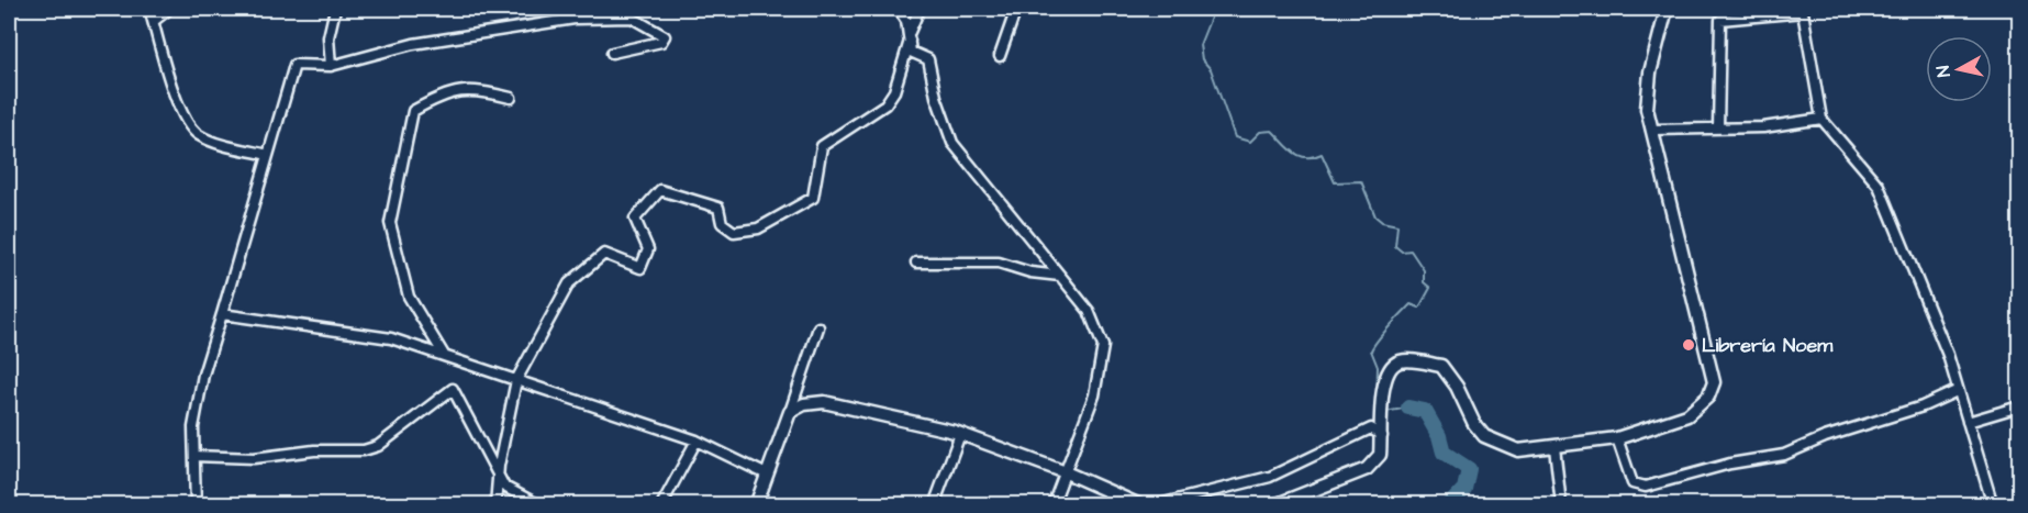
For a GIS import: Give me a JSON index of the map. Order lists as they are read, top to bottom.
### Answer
{
  "places": ["Librería Noem"],
  "north": "left"
}
